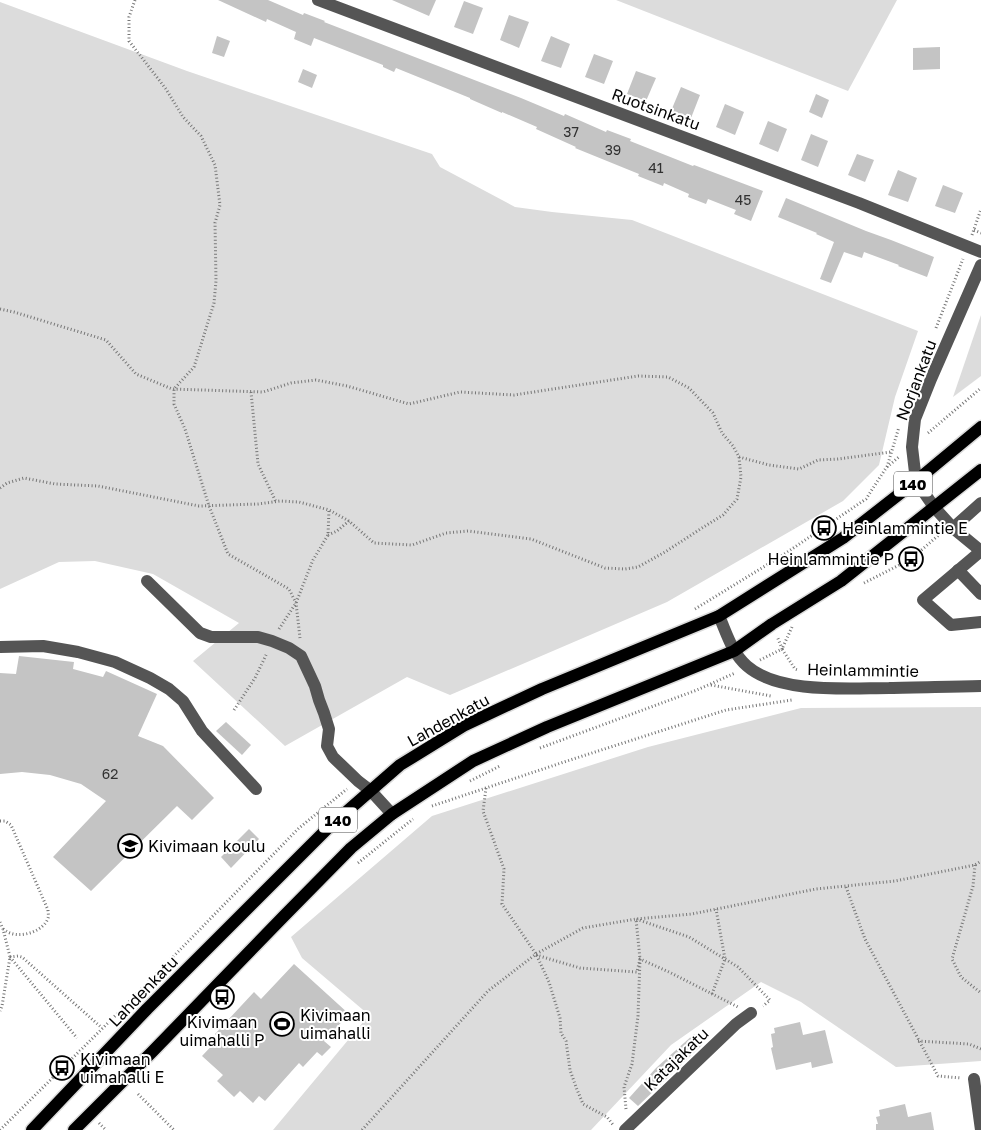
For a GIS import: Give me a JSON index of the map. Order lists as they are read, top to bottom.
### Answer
{
  "streets": {
    "main road": ["140", "Lahdenkatu"],
    "street": [
      "Ruotsinkatu",
      "Norjankatu",
      "Heinlammintie",
      "Katajakatu"
    ]
  },
  "crossings": [
    ["Norjankatu", "140"],
    ["Norjankatu", "Lahdenkatu"],
    ["140", "Heinlammintie"],
    ["Heinlammintie", "Lahdenkatu"]
  ],
  "places": {
    "bus stop": [
      "Heinlammintie E",
      "Heinlammintie P",
      "Kivimaan uimahalli P",
      "Kivimaan uimahalli E"
    ],
    "school or university": ["Kivimaan koulu"],
    "sports": ["Kivimaan uimahalli"]
  },
  "house_numbers": [
    "37",
    "39",
    "41",
    "45",
    "62"
  ]
}
